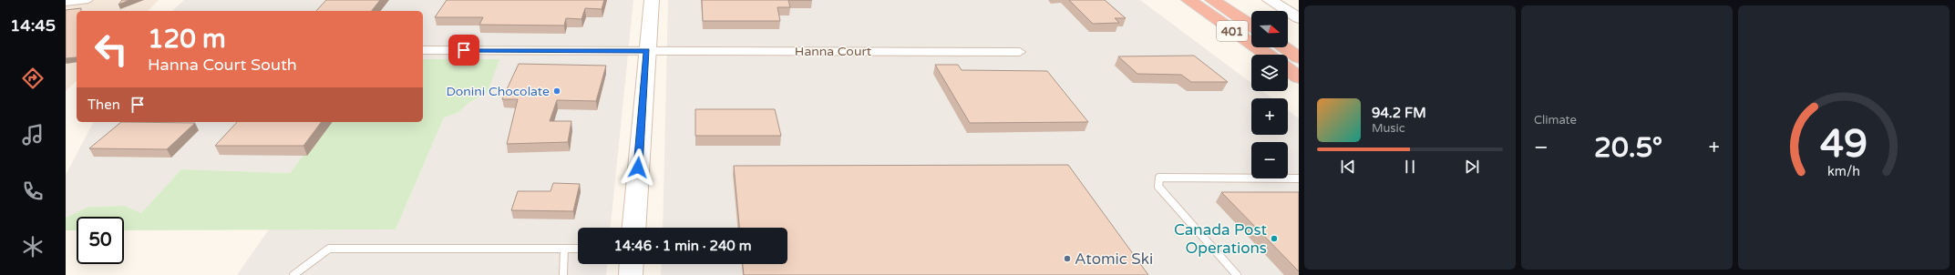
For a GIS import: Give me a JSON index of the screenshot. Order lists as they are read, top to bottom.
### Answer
{
  "streets": {
    "highway": ["401"],
    "street": ["Hanna Court"]
  },
  "places": ["Donini Chocolate", "Canada Post Operations", "Atomic Ski"],
  "north": "right",
  "page": {
    "tabs": "14:45",
    "tile": "Climate",
    "map_buttons": ["+", "−"],
    "turn": ["120 m", "Hanna Court South"],
    "then": "Then",
    "song": ["94.2 FM", "Music"],
    "heat": ["−", "20.5°", "+"],
    "limit": "50",
    "trip": "14:46 · 1 min · 240 m",
    "gauge": ["49", "km/h"]
  }
}
